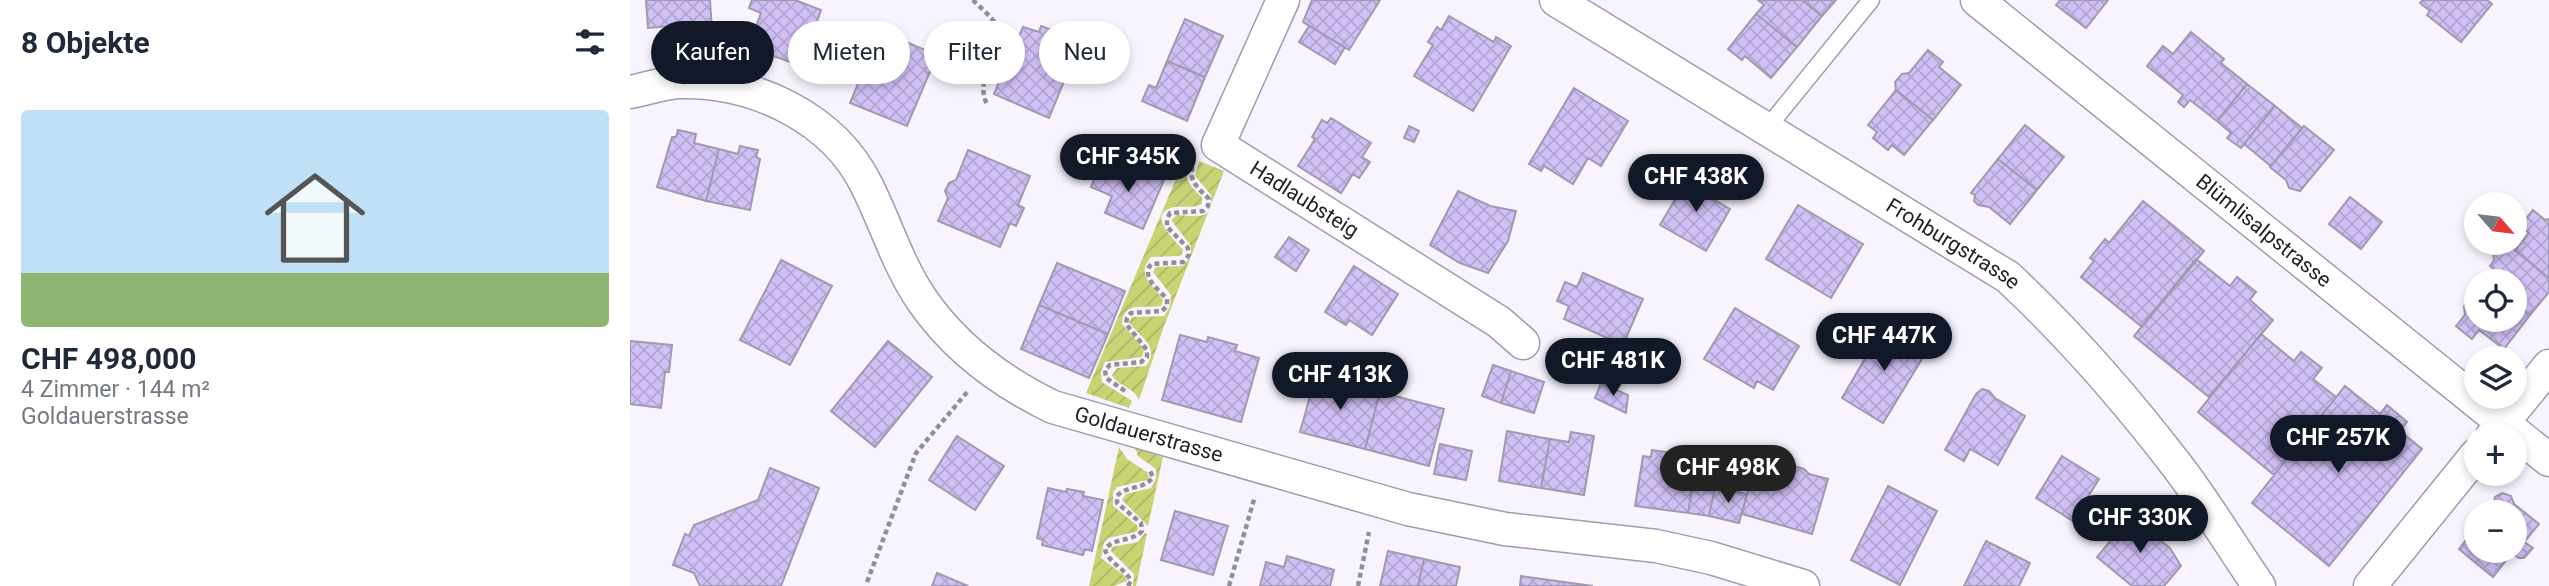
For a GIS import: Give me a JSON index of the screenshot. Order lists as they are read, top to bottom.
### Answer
{
  "streets": {
    "street": [
      "Hadlaubsteig",
      "Blümlisalpstrasse",
      "Frohburgstrasse",
      "Goldauerstrasse"
    ]
  },
  "north": "bottom right",
  "page": {
    "heading": "8 Objekte",
    "chip": [
      "Kaufen",
      "Mieten",
      "Filter",
      "Neu"
    ],
    "list": [
      {
        "name": "CHF 498,000",
        "note": "4 Zimmer · 144 m² · Goldauerstrasse"
      }
    ],
    "price": [
      "CHF 345K",
      "CHF 438K",
      "CHF 447K",
      "CHF 481K",
      "CHF 413K",
      "CHF 257K",
      "CHF 498K",
      "CHF 330K"
    ],
    "map_buttons": ["+", "−"]
  }
}
